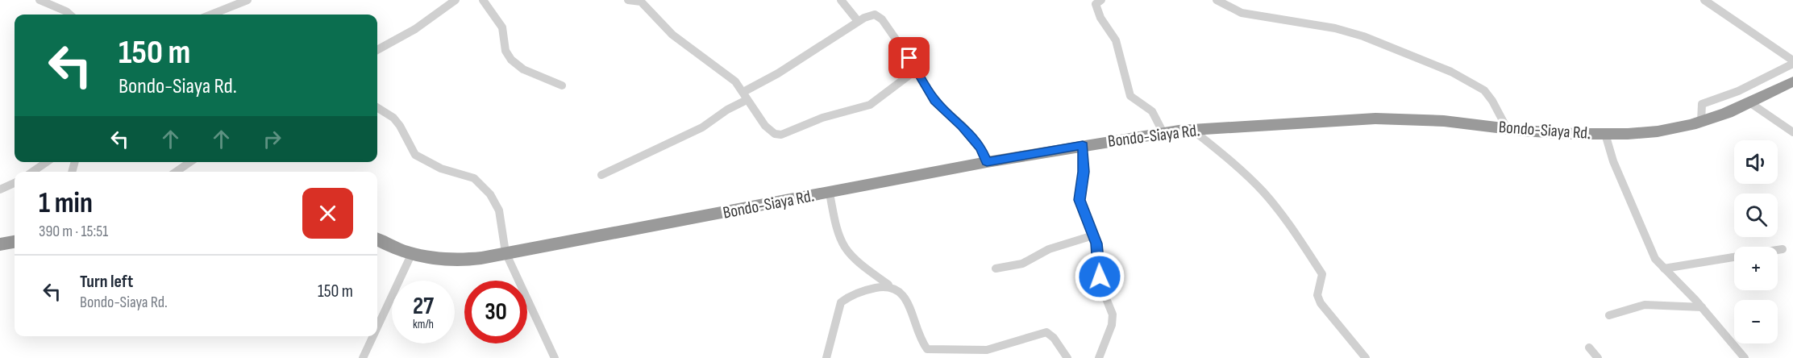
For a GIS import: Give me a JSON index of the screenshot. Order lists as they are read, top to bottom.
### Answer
{
  "streets": {
    "highway": ["Bondo-Siaya Rd."]
  },
  "page": {
    "turn": ["150 m", "Bondo-Siaya Rd."],
    "map_buttons": ["+", "−"],
    "heading": ["1 min", "390 m · 15:51"],
    "list": [
      {
        "name": "Turn left",
        "note": "Bondo-Siaya Rd.",
        "value": "150 m"
      }
    ],
    "speed": "27 km/h",
    "limit": "30"
  }
}
